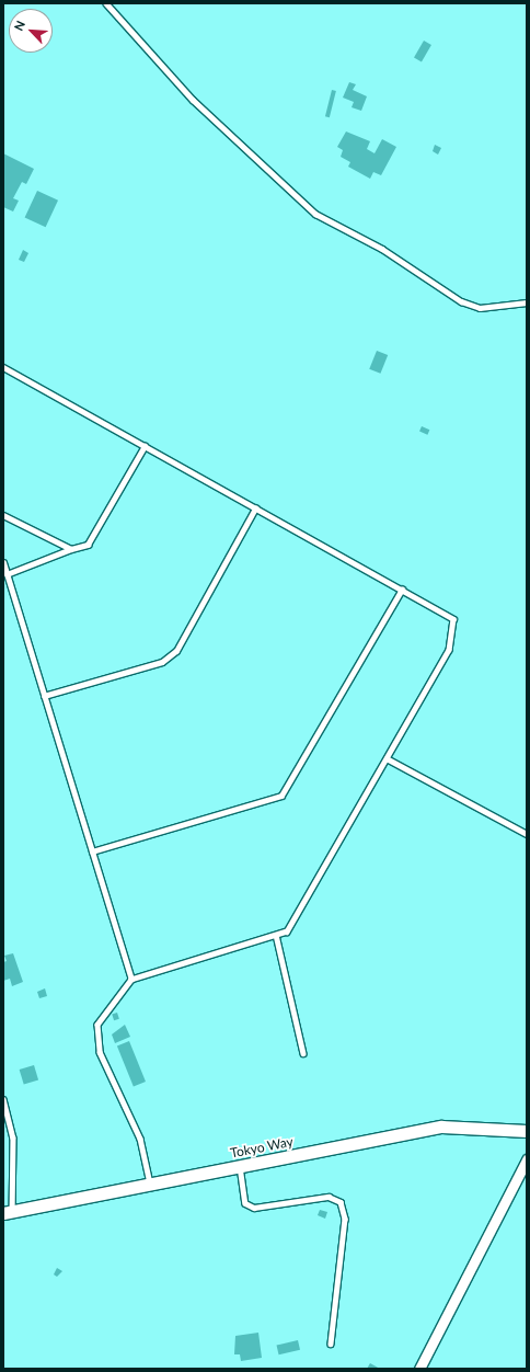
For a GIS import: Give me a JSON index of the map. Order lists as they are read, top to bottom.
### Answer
{
  "streets": {
    "street": ["Tokyo Way"]
  },
  "north": "top left"
}
